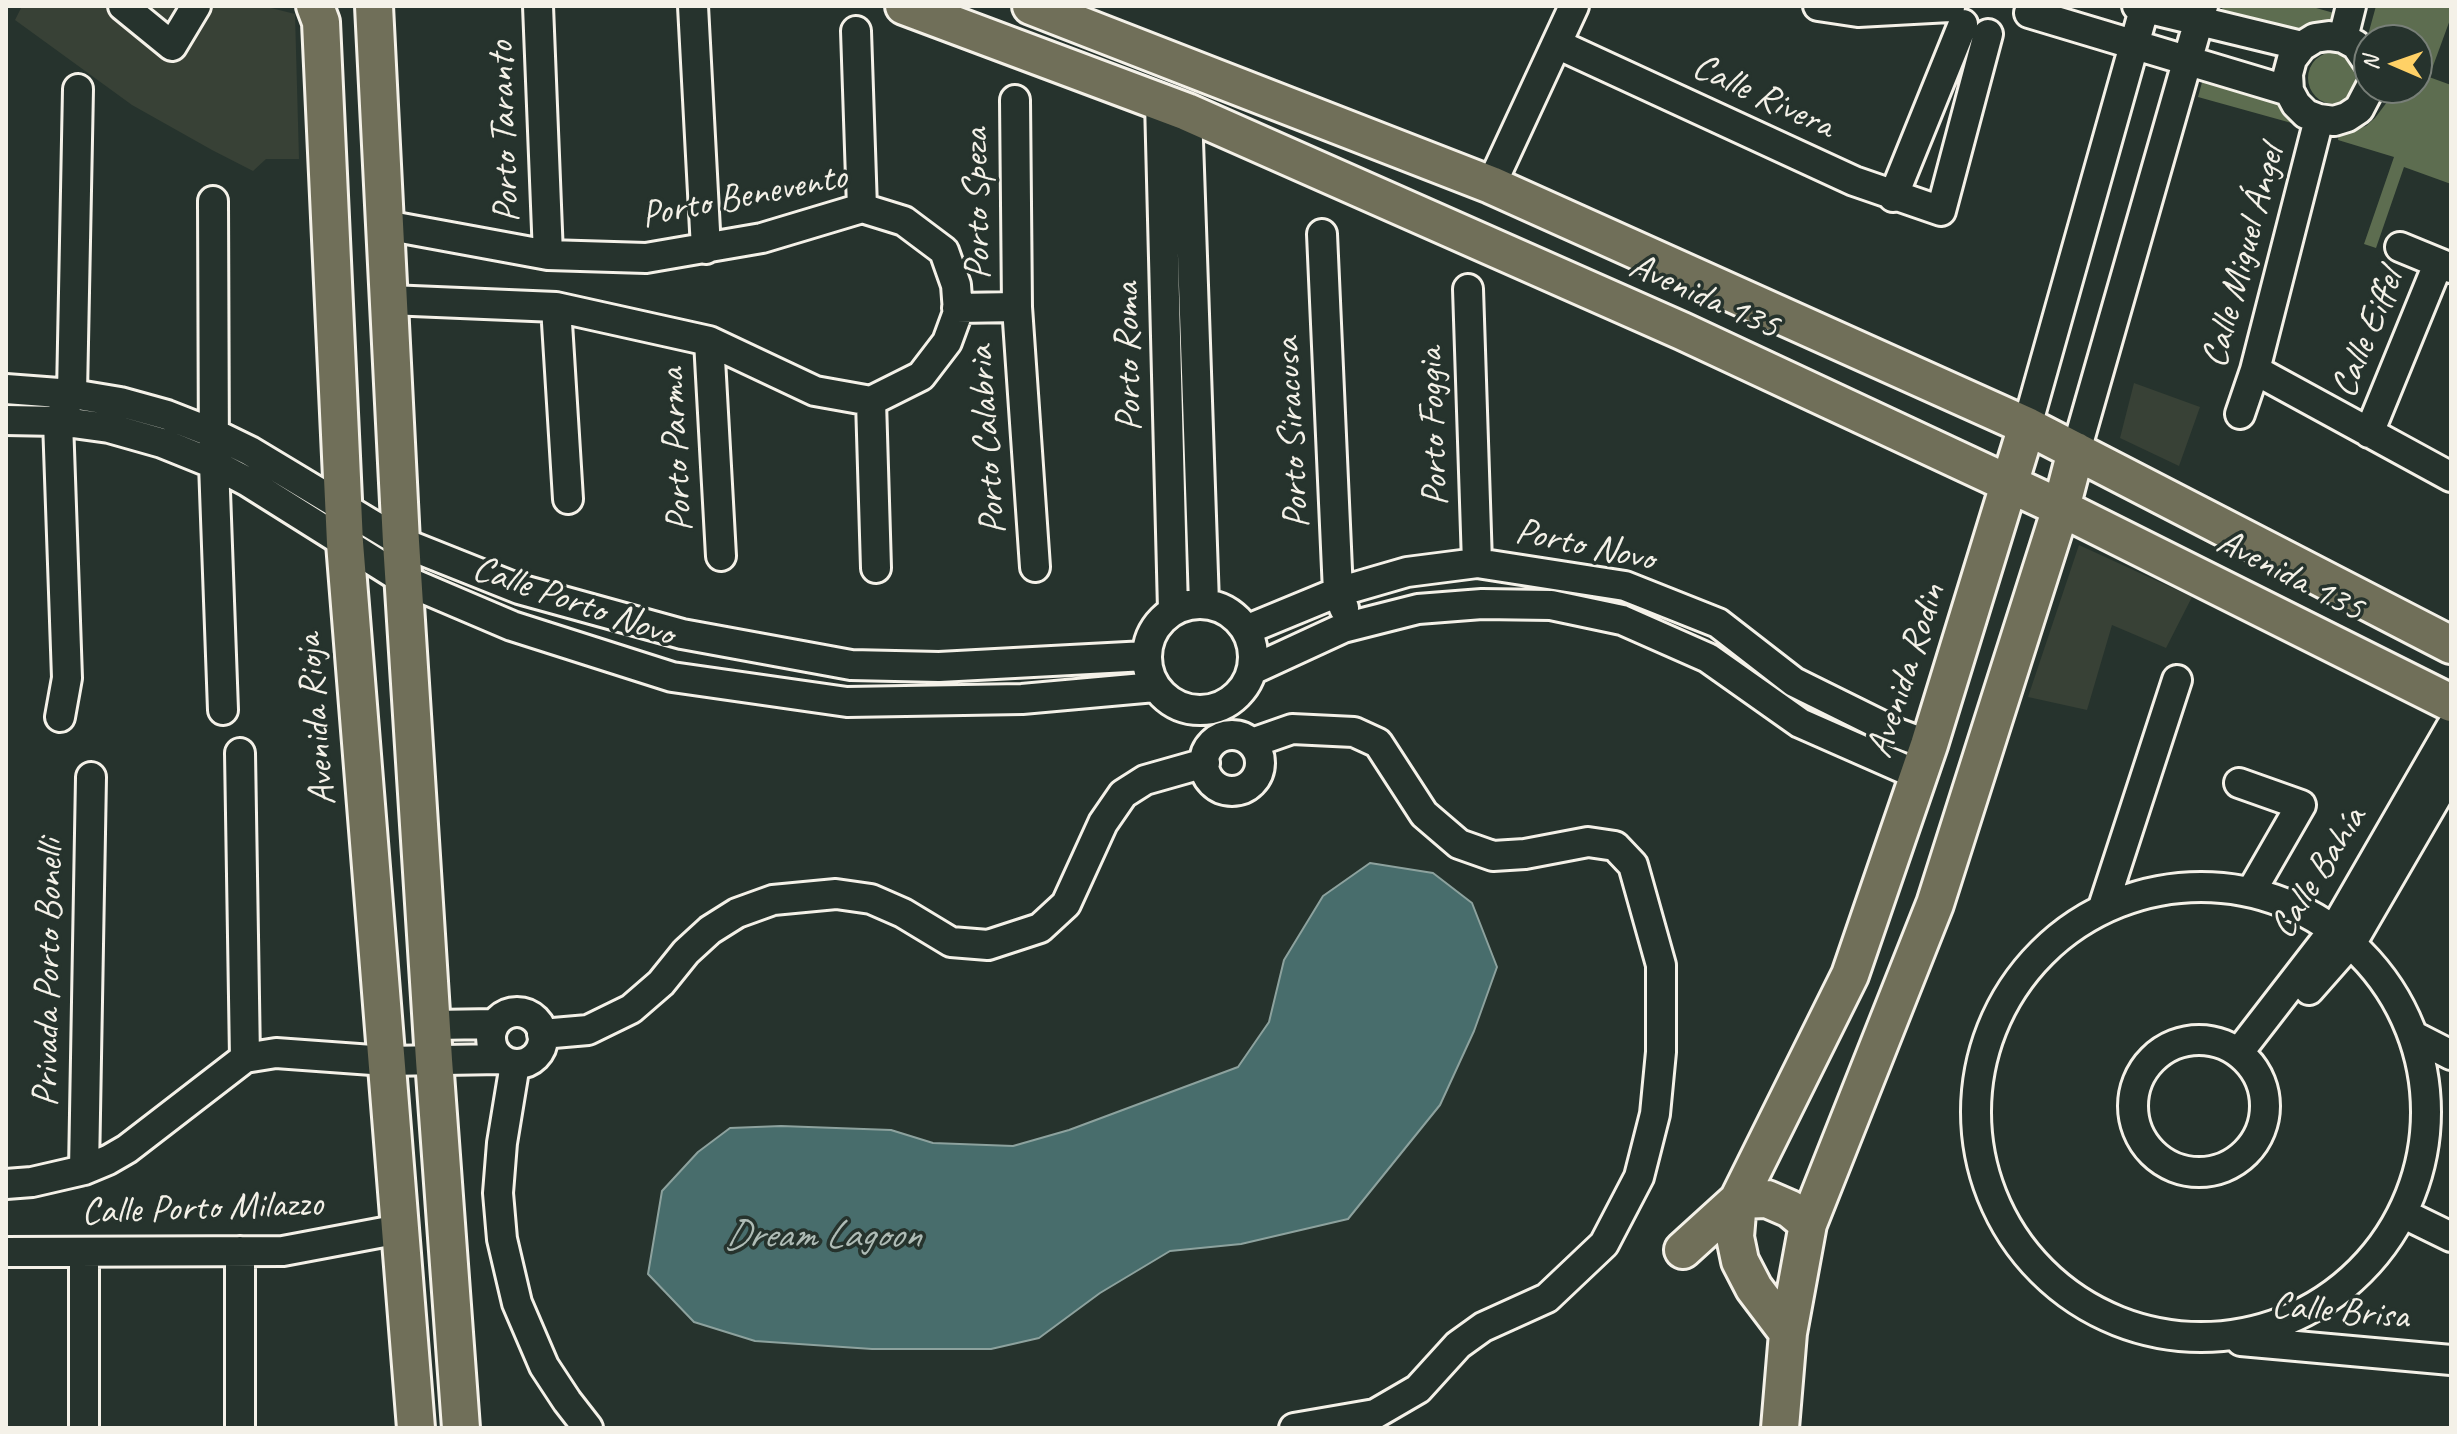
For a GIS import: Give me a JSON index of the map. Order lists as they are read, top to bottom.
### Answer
{
  "streets": {
    "main road": ["Avenida 135", "Avenida Rodin", "Avenida Rioja"],
    "street": [
      "Calle Rivera",
      "Porto Taranto",
      "Porto Benevento",
      "Porto Speza",
      "Calle Miguel Ángel",
      "Calle Eiffel",
      "Porto Roma",
      "Porto Foggia",
      "Porto Siracusa",
      "Porto Calabria",
      "Porto Parma",
      "Porto Novo",
      "Calle Porto Novo",
      "Calle Bahía",
      "Privada Porto Bonelli",
      "Calle Porto Milazzo",
      "Calle Brisa"
    ]
  },
  "crossings": [
    ["Porto Taranto", "Porto Benevento"],
    ["Porto Speza", "Porto Calabria"],
    ["Avenida 135", "Porto Roma"],
    ["Avenida 135", "Avenida Rodin"],
    ["Avenida 135", "Calle Bahía"],
    ["Porto Roma", "Porto Novo"],
    ["Porto Roma", "Calle Porto Novo"],
    ["Porto Foggia", "Porto Novo"],
    ["Porto Siracusa", "Porto Novo"],
    ["Porto Novo", "Calle Porto Novo"],
    ["Porto Novo", "Avenida Rodin"],
    ["Calle Porto Novo", "Avenida Rioja"],
    ["Avenida Rioja", "Calle Porto Milazzo"],
    ["Calle Bahía", "Calle Brisa"],
    ["Privada Porto Bonelli", "Calle Porto Milazzo"]
  ],
  "water": ["Dream Lagoon"],
  "north": "left"
}
